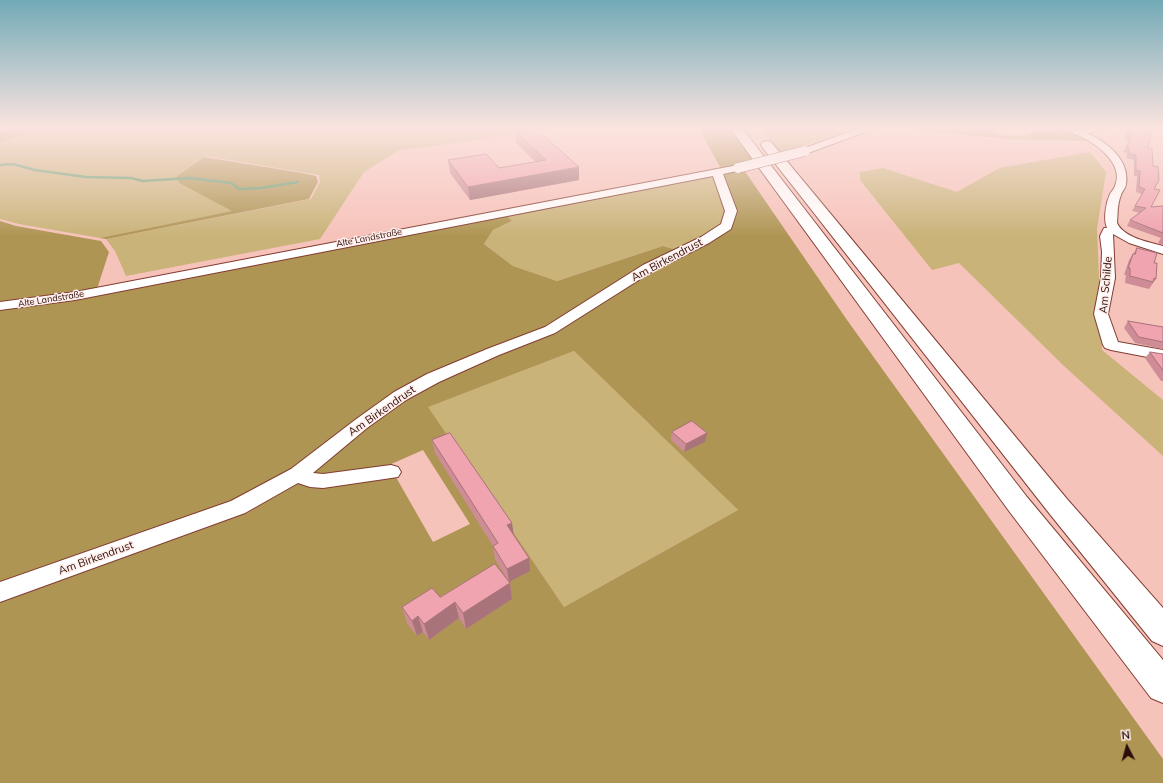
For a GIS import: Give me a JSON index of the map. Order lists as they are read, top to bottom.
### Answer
{
  "streets": {
    "street": ["Alte Landstraße", "Am Birkendrust", "Am Schilde"]
  },
  "crossings": [
    ["Alte Landstraße", "Am Birkendrust"]
  ],
  "north": "top"
}
